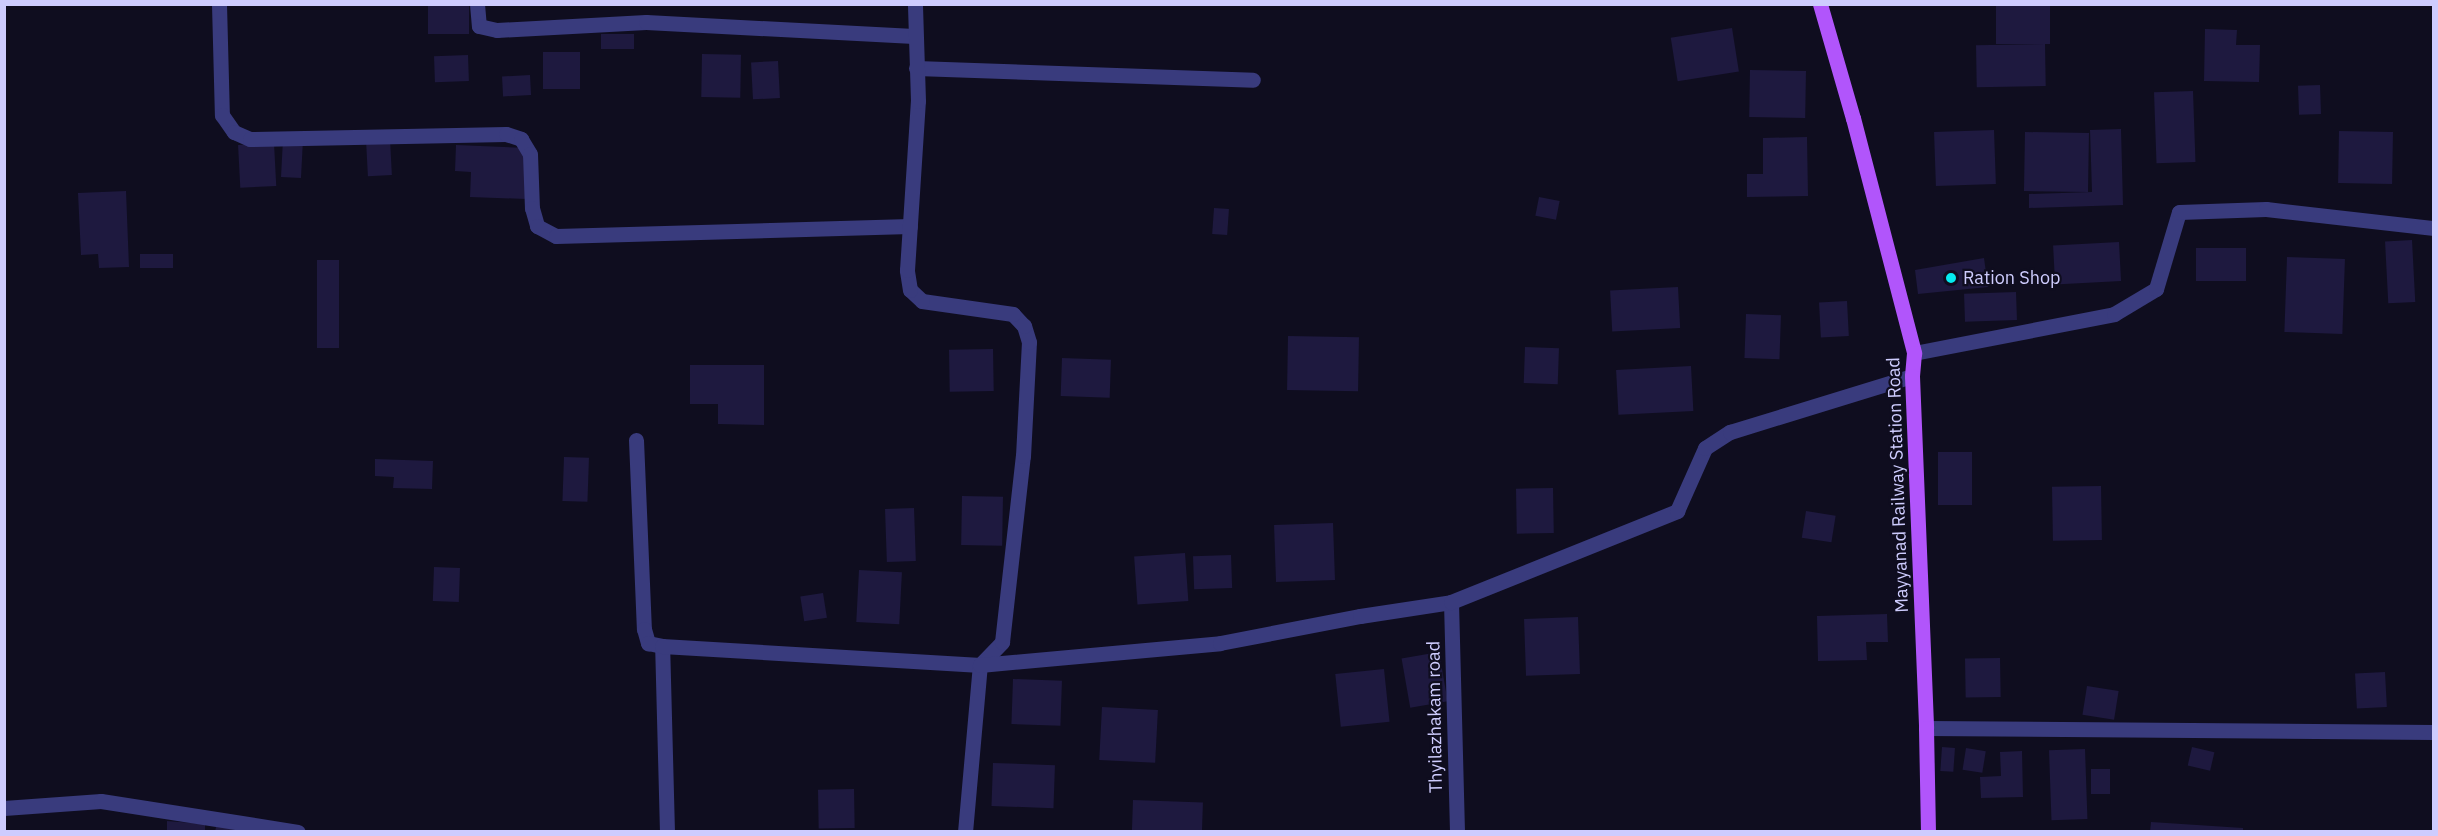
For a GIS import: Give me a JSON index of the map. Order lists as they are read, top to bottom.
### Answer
{
  "streets": {
    "main road": ["Mayyanad Railway Station Road"],
    "street": ["Thyilazhakam road"]
  },
  "places": ["Ration Shop"]
}
